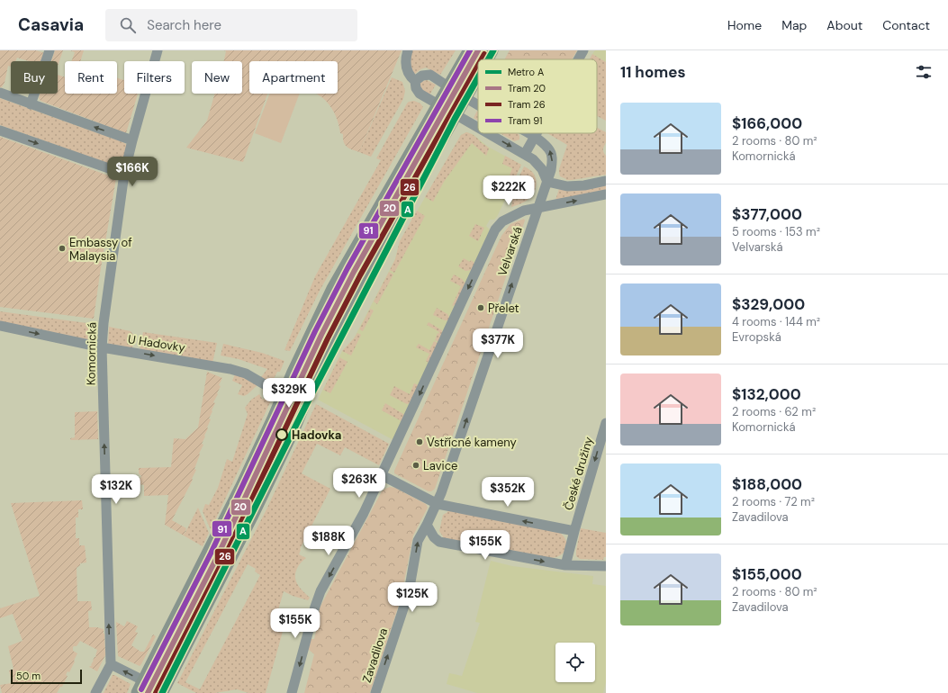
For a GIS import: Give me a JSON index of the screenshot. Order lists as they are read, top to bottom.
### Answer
{
  "streets": {
    "street": [
      "Velvarská",
      "U Hadovky",
      "Komornická",
      "České družiny",
      "Zavadilova"
    ]
  },
  "crossings": [
    ["Velvarská", "Zavadilova"],
    ["U Hadovky", "Komornická"]
  ],
  "one_way": ["U Hadovky", "Komornická", "České družiny"],
  "places": [
    "Embassy of Malaysia",
    "Přelet",
    "Hadovka",
    "Vstřícné kameny",
    "Lavice"
  ],
  "lines": [
    "metro line A",
    "tram line 20",
    "tram line 91",
    "tram line 26"
  ],
  "legend": [
    "Metro A",
    "Tram 20",
    "Tram 26",
    "Tram 91"
  ],
  "scale_bar": "50 m",
  "page": {
    "header": "Casavia",
    "search": "Search here",
    "nav": [
      "Home",
      "Map",
      "About",
      "Contact"
    ],
    "heading": "11 homes",
    "chip": [
      "Buy",
      "Rent",
      "Filters",
      "New",
      "Apartment"
    ],
    "list": [
      {
        "name": "$166,000",
        "note": "2 rooms · 80 m² · Komornická"
      },
      {
        "name": "$377,000",
        "note": "5 rooms · 153 m² · Velvarská"
      },
      {
        "name": "$329,000",
        "note": "4 rooms · 144 m² · Evropská"
      },
      {
        "name": "$132,000",
        "note": "2 rooms · 62 m² · Komornická"
      },
      {
        "name": "$188,000",
        "note": "2 rooms · 72 m² · Zavadilova"
      },
      {
        "name": "$155,000",
        "note": "2 rooms · 80 m² · Zavadilova"
      }
    ],
    "price": [
      "$166K",
      "$222K",
      "$377K",
      "$329K",
      "$263K",
      "$132K",
      "$352K",
      "$188K",
      "$155K",
      "$125K",
      "$155K"
    ],
    "scale": "50 m"
  }
}
